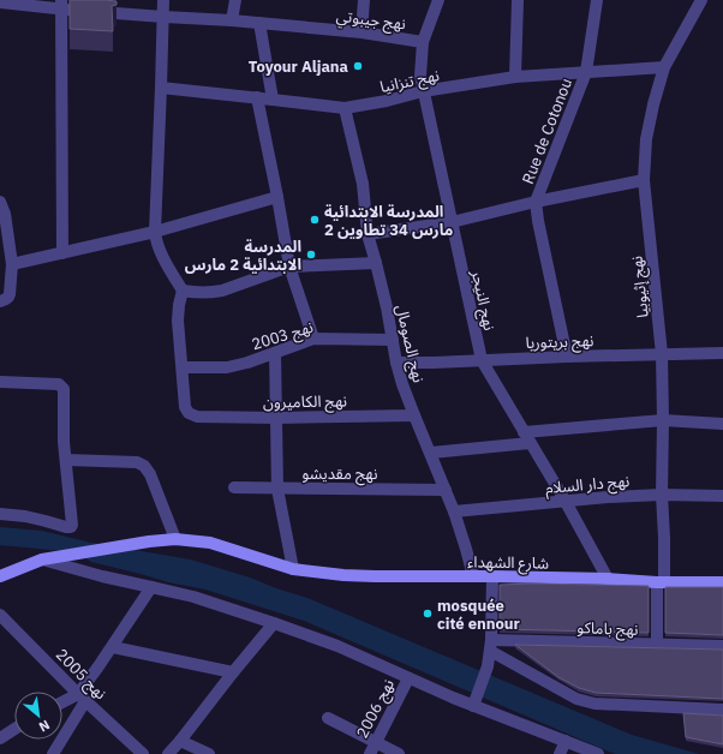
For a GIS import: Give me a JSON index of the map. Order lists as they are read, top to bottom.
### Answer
{
  "streets": {
    "main road": ["شارع الشهداء"],
    "street": [
      "نهج جيبوتي",
      "نهج تنزانيا",
      "Rue de Cotonou",
      "نهج إثيوبيا",
      "نهج النيجر",
      "نهج 2003",
      "نهج بريتوريا",
      "نهج الصومال",
      "نهج الكاميرون",
      "نهج مقديشو",
      "نهج دار السلام",
      "نهج باماكو",
      "نهج 2005",
      "نهج 2006"
    ]
  },
  "crossings": [
    ["نهج جيبوتي", "نهج النيجر"],
    ["نهج تنزانيا", "Rue de Cotonou"],
    ["نهج تنزانيا", "نهج إثيوبيا"],
    ["نهج تنزانيا", "نهج النيجر"],
    ["نهج تنزانيا", "نهج الصومال"],
    ["Rue de Cotonou", "نهج بريتوريا"],
    ["نهج إثيوبيا", "نهج بريتوريا"],
    ["نهج إثيوبيا", "نهج دار السلام"],
    ["نهج إثيوبيا", "شارع الشهداء"],
    ["نهج إثيوبيا", "نهج باماكو"],
    ["نهج النيجر", "نهج بريتوريا"],
    ["نهج النيجر", "نهج دار السلام"],
    ["نهج النيجر", "شارع الشهداء"],
    ["نهج 2003", "نهج الصومال"],
    ["نهج 2003", "نهج الكاميرون"],
    ["نهج بريتوريا", "نهج الصومال"],
    ["نهج الصومال", "نهج الكاميرون"],
    ["نهج الصومال", "نهج مقديشو"],
    ["نهج الصومال", "نهج دار السلام"],
    ["نهج الصومال", "شارع الشهداء"]
  ],
  "places": [
    "Toyour Aljana",
    "المدرسة الابتدائية 2 مارس 34 تطاوين",
    "المدرسة الابتدائية 2 مارس",
    "mosquée cité ennour"
  ],
  "north": "bottom right"
}
